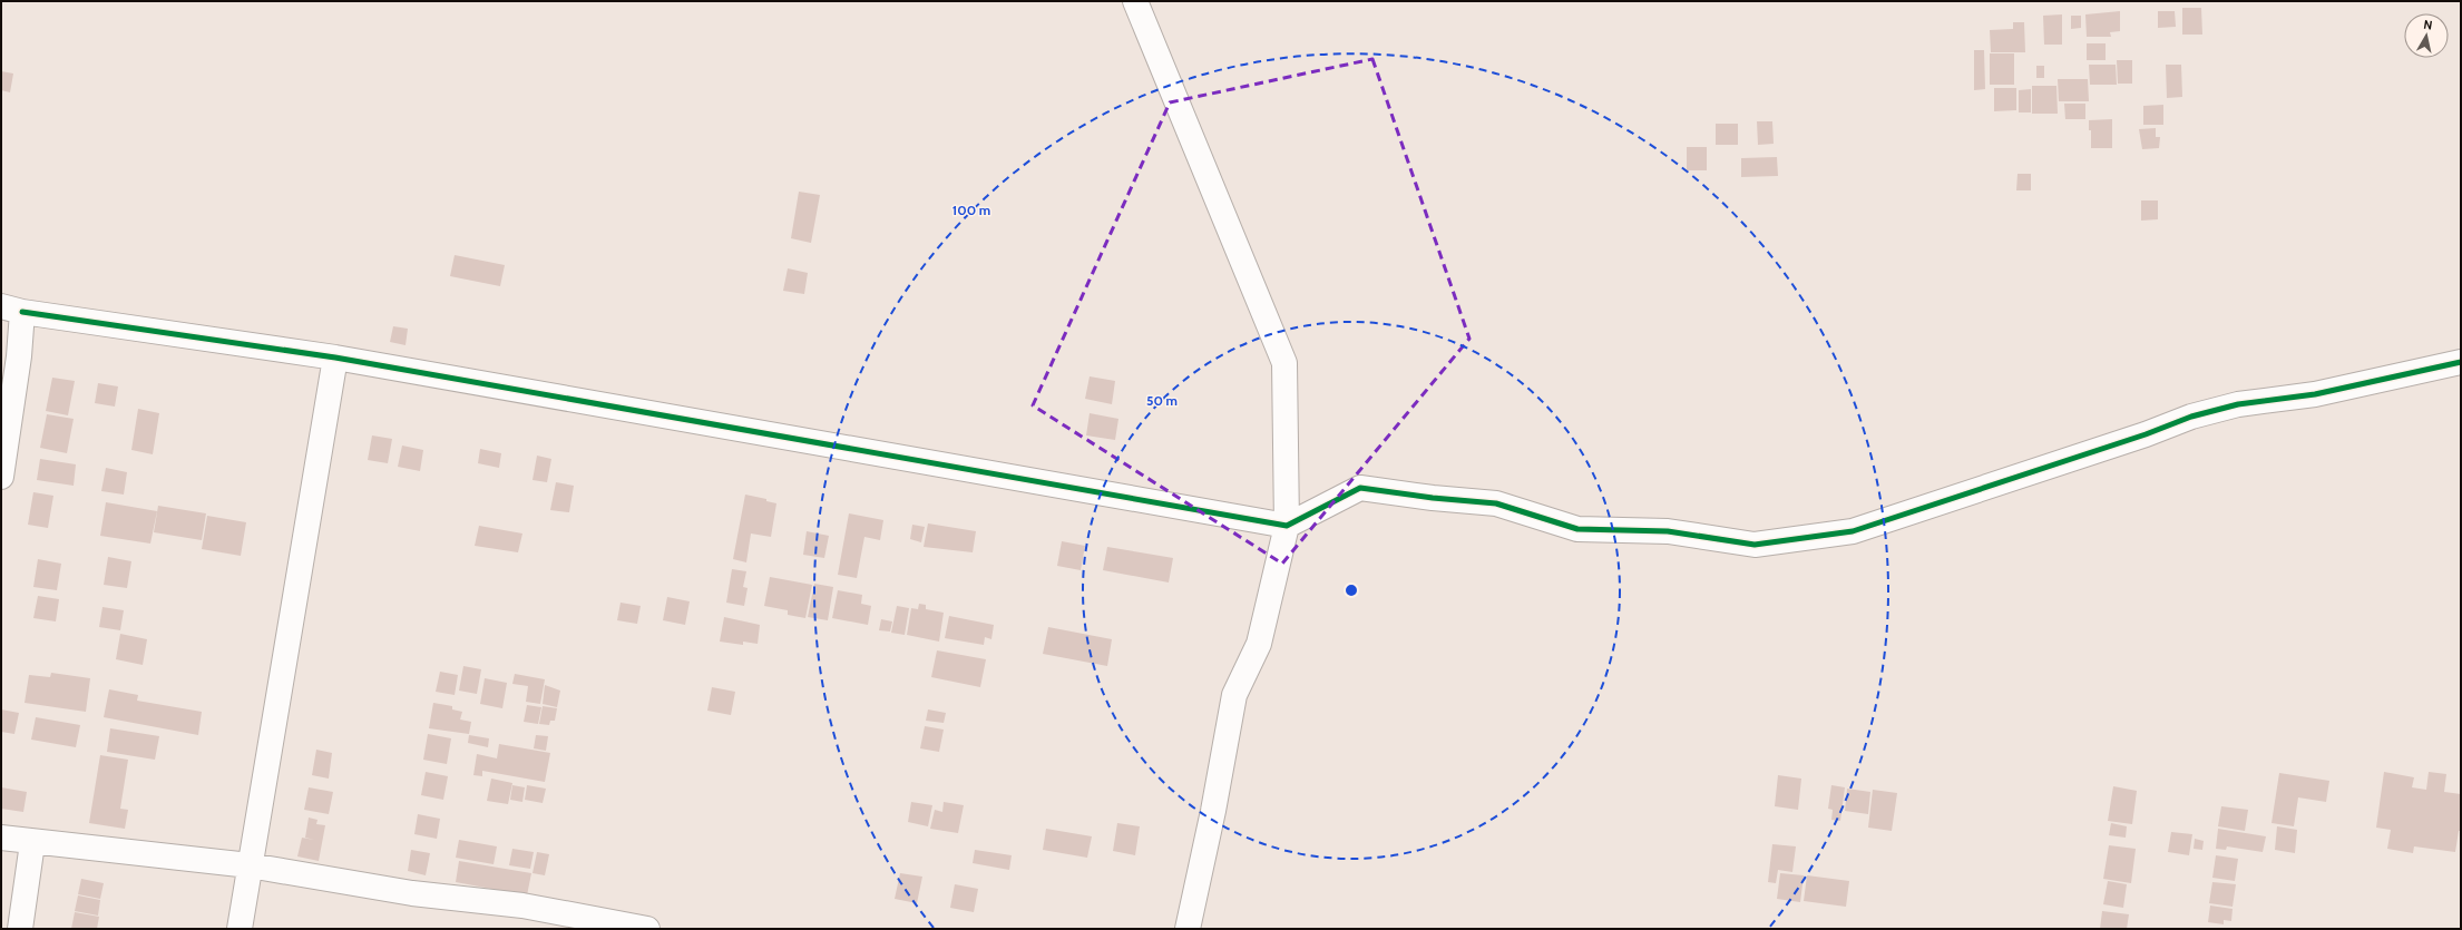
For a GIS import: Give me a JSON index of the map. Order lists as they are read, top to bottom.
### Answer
{
  "north": "top",
  "rings": ["100 m", "50 m"]
}
